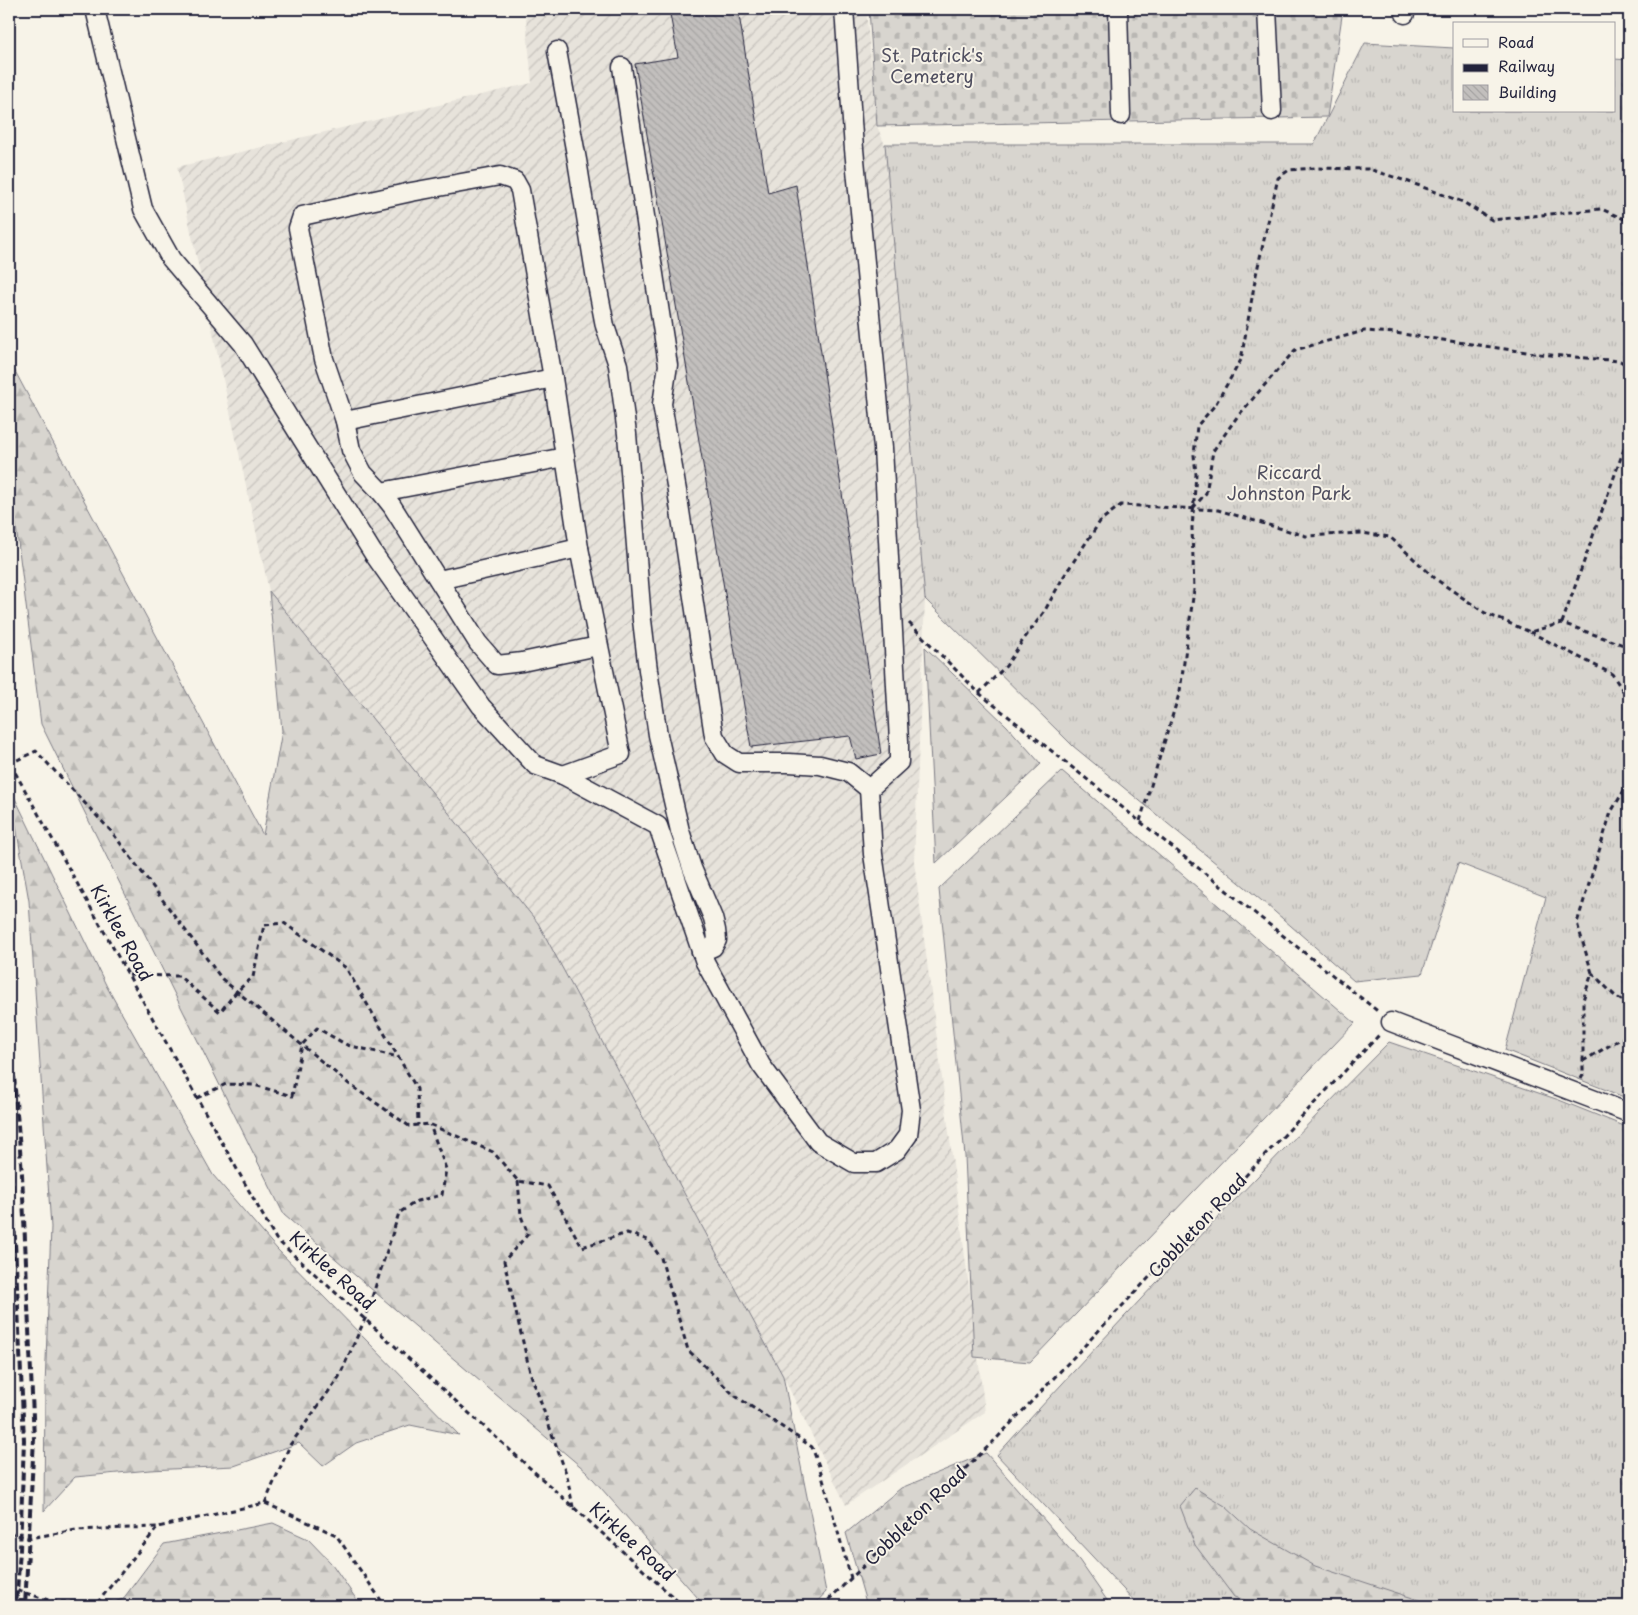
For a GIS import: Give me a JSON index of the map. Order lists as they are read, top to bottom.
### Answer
{
  "streets": {
    "path": ["Kirklee Road", "Cobbleton Road"]
  },
  "parks": ["St. Patrick's Cemetery", "Riccard Johnston Park"],
  "legend": ["Road", "Railway", "Building"]
}
